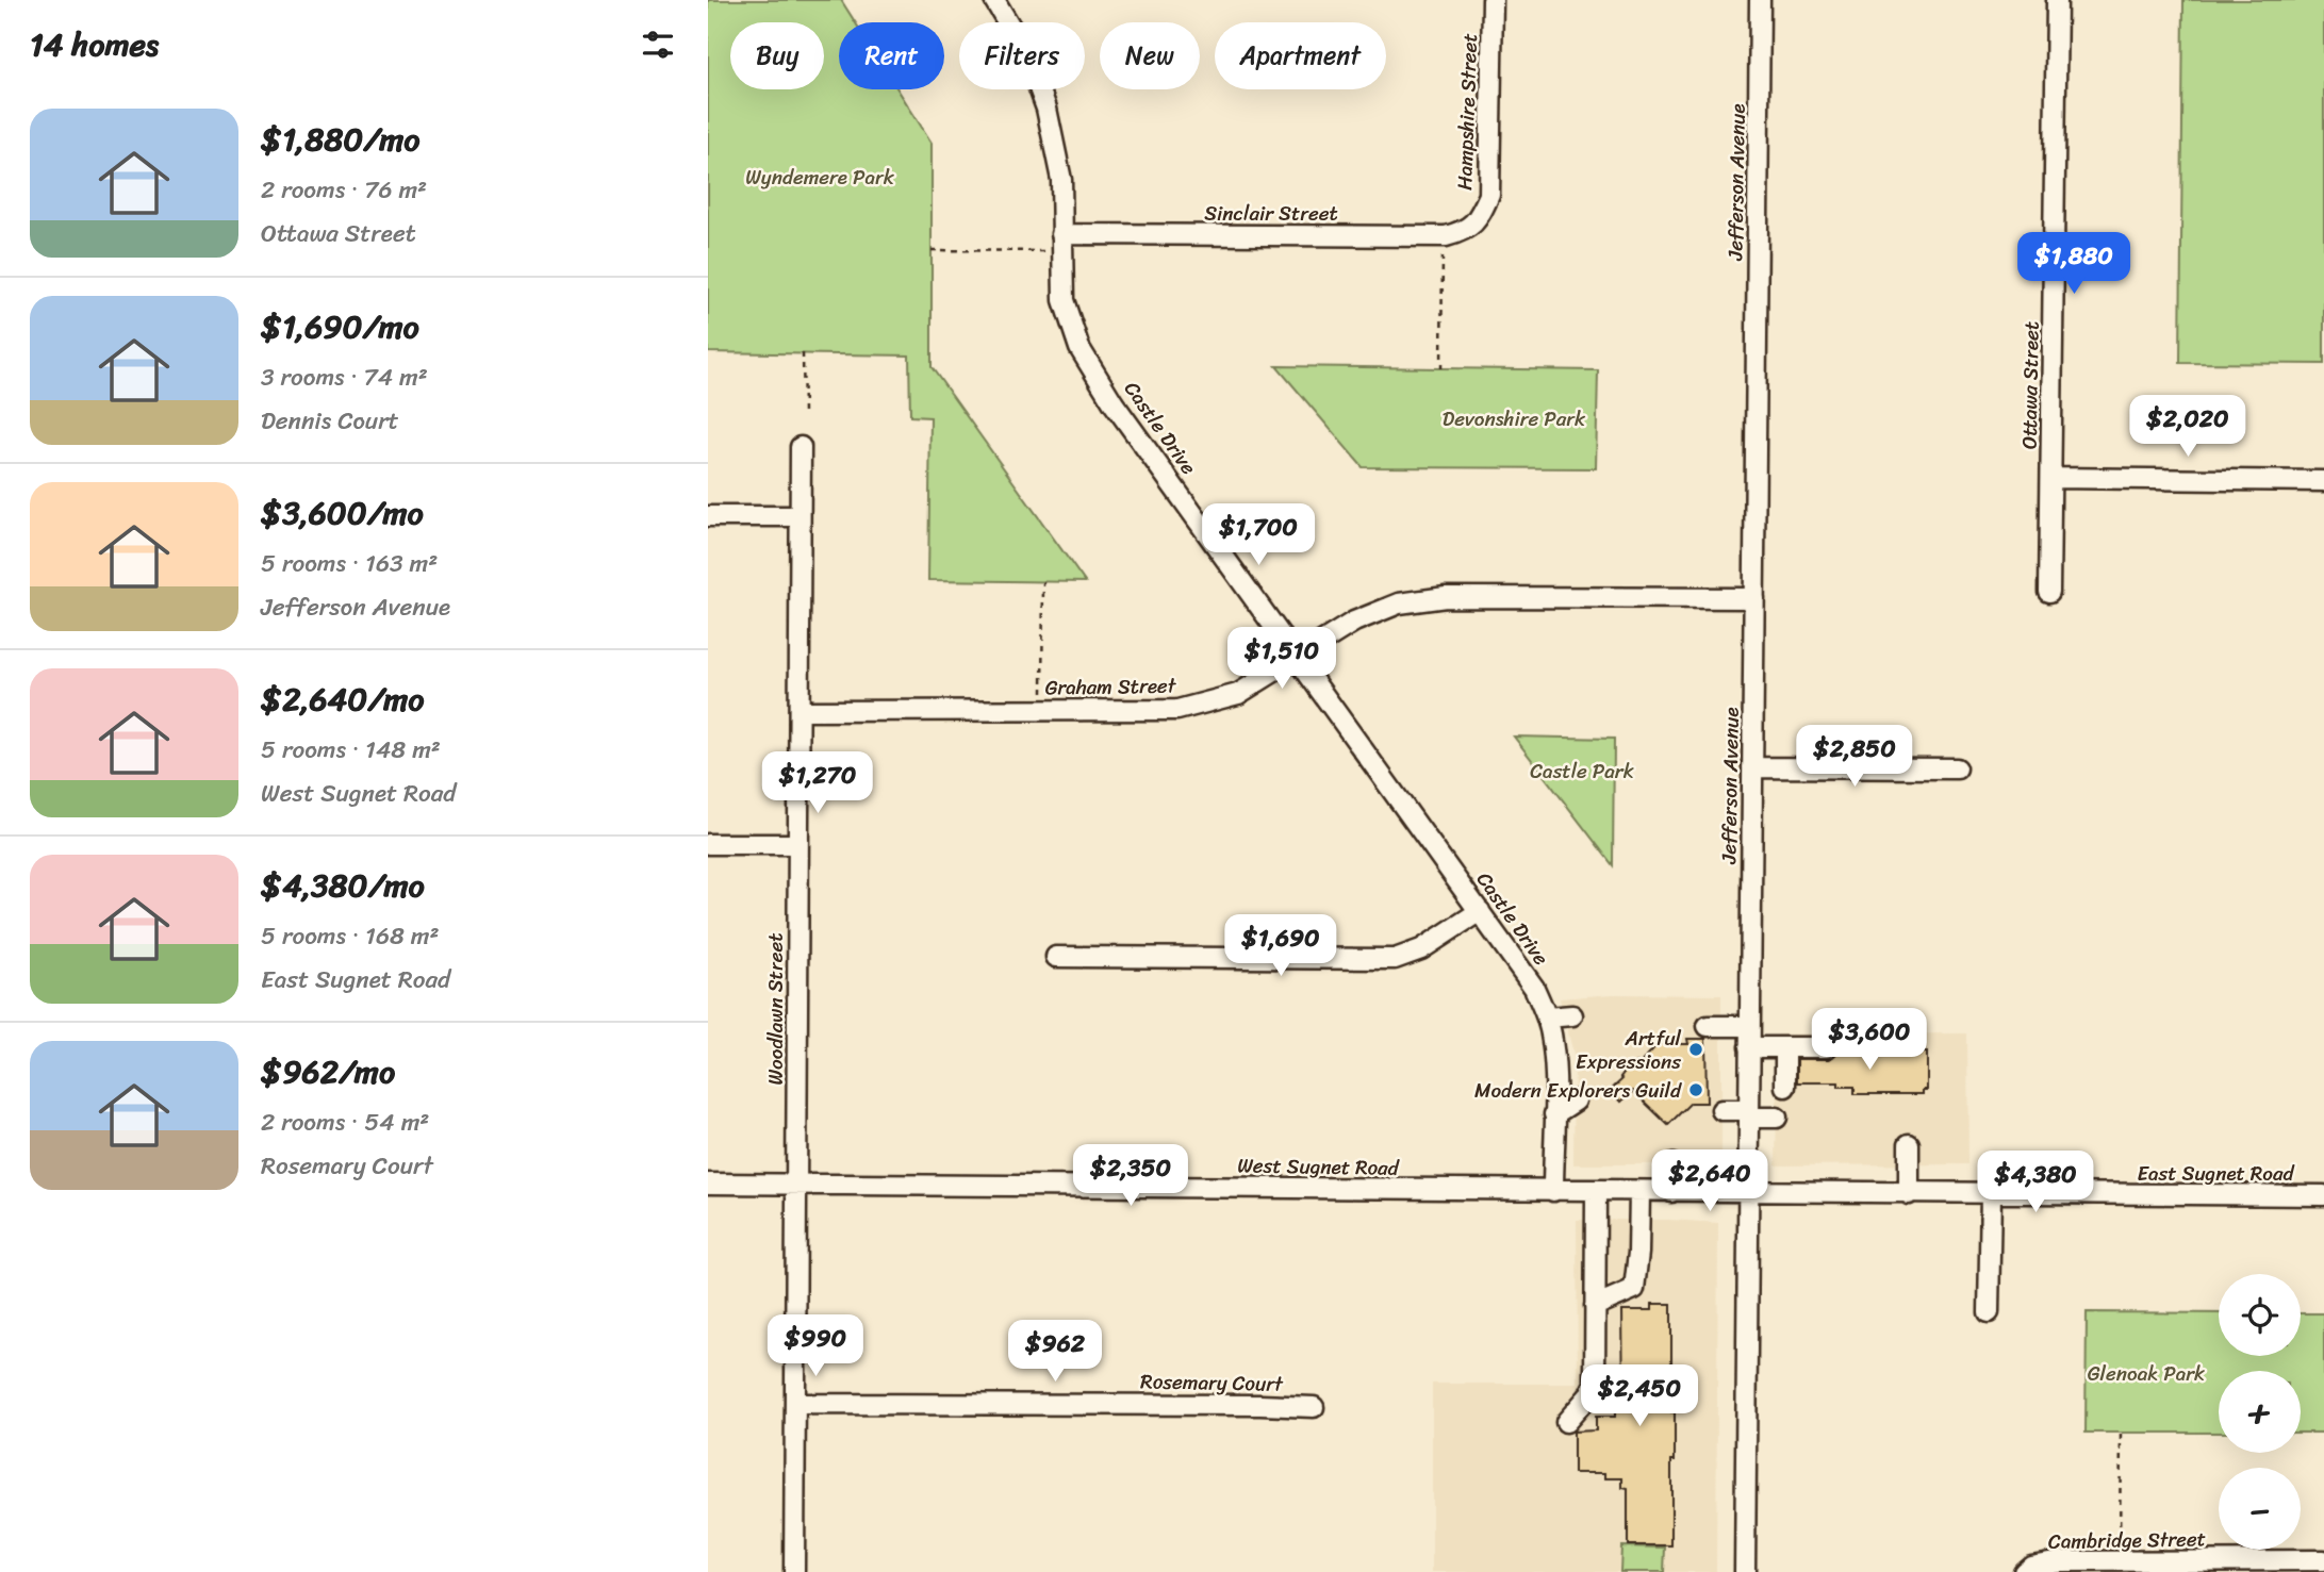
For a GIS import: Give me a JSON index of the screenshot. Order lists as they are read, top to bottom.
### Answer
{
  "streets": {
    "street": [
      "Hampshire Street",
      "Jefferson Avenue",
      "Sinclair Street",
      "Ottawa Street",
      "Castle Drive",
      "Graham Street",
      "Woodlawn Street",
      "West Sugnet Road",
      "East Sugnet Road",
      "Rosemary Court",
      "Cambridge Street"
    ]
  },
  "crossings": [
    ["Hampshire Street", "Sinclair Street"],
    ["Jefferson Avenue", "Graham Street"],
    ["Jefferson Avenue", "West Sugnet Road"],
    ["Jefferson Avenue", "East Sugnet Road"],
    ["Sinclair Street", "Castle Drive"],
    ["Castle Drive", "Graham Street"],
    ["Castle Drive", "West Sugnet Road"],
    ["Graham Street", "Woodlawn Street"],
    ["Woodlawn Street", "West Sugnet Road"],
    ["Woodlawn Street", "Rosemary Court"],
    ["West Sugnet Road", "East Sugnet Road"]
  ],
  "parks": [
    "Wyndemere Park",
    "Devonshire Park",
    "Castle Park",
    "Glenoak Park"
  ],
  "places": ["Artful Expressions", "Modern Explorers Guild"],
  "page": {
    "heading": "14 homes",
    "chip": [
      "Buy",
      "Rent",
      "Filters",
      "New",
      "Apartment"
    ],
    "list": [
      {
        "name": "$1,880/mo",
        "note": "2 rooms · 76 m² · Ottawa Street"
      },
      {
        "name": "$1,690/mo",
        "note": "3 rooms · 74 m² · Dennis Court"
      },
      {
        "name": "$3,600/mo",
        "note": "5 rooms · 163 m² · Jefferson Avenue"
      },
      {
        "name": "$2,640/mo",
        "note": "5 rooms · 148 m² · West Sugnet Road"
      },
      {
        "name": "$4,380/mo",
        "note": "5 rooms · 168 m² · East Sugnet Road"
      },
      {
        "name": "$962/mo",
        "note": "2 rooms · 54 m² · Rosemary Court"
      }
    ],
    "price": [
      "$1,880",
      "$2,020",
      "$1,700",
      "$1,510",
      "$2,850",
      "$1,270",
      "$1,690",
      "$3,600",
      "$2,350",
      "$2,640",
      "$4,380",
      "$990",
      "$962",
      "$2,450"
    ],
    "map_buttons": ["+", "−"]
  }
}
